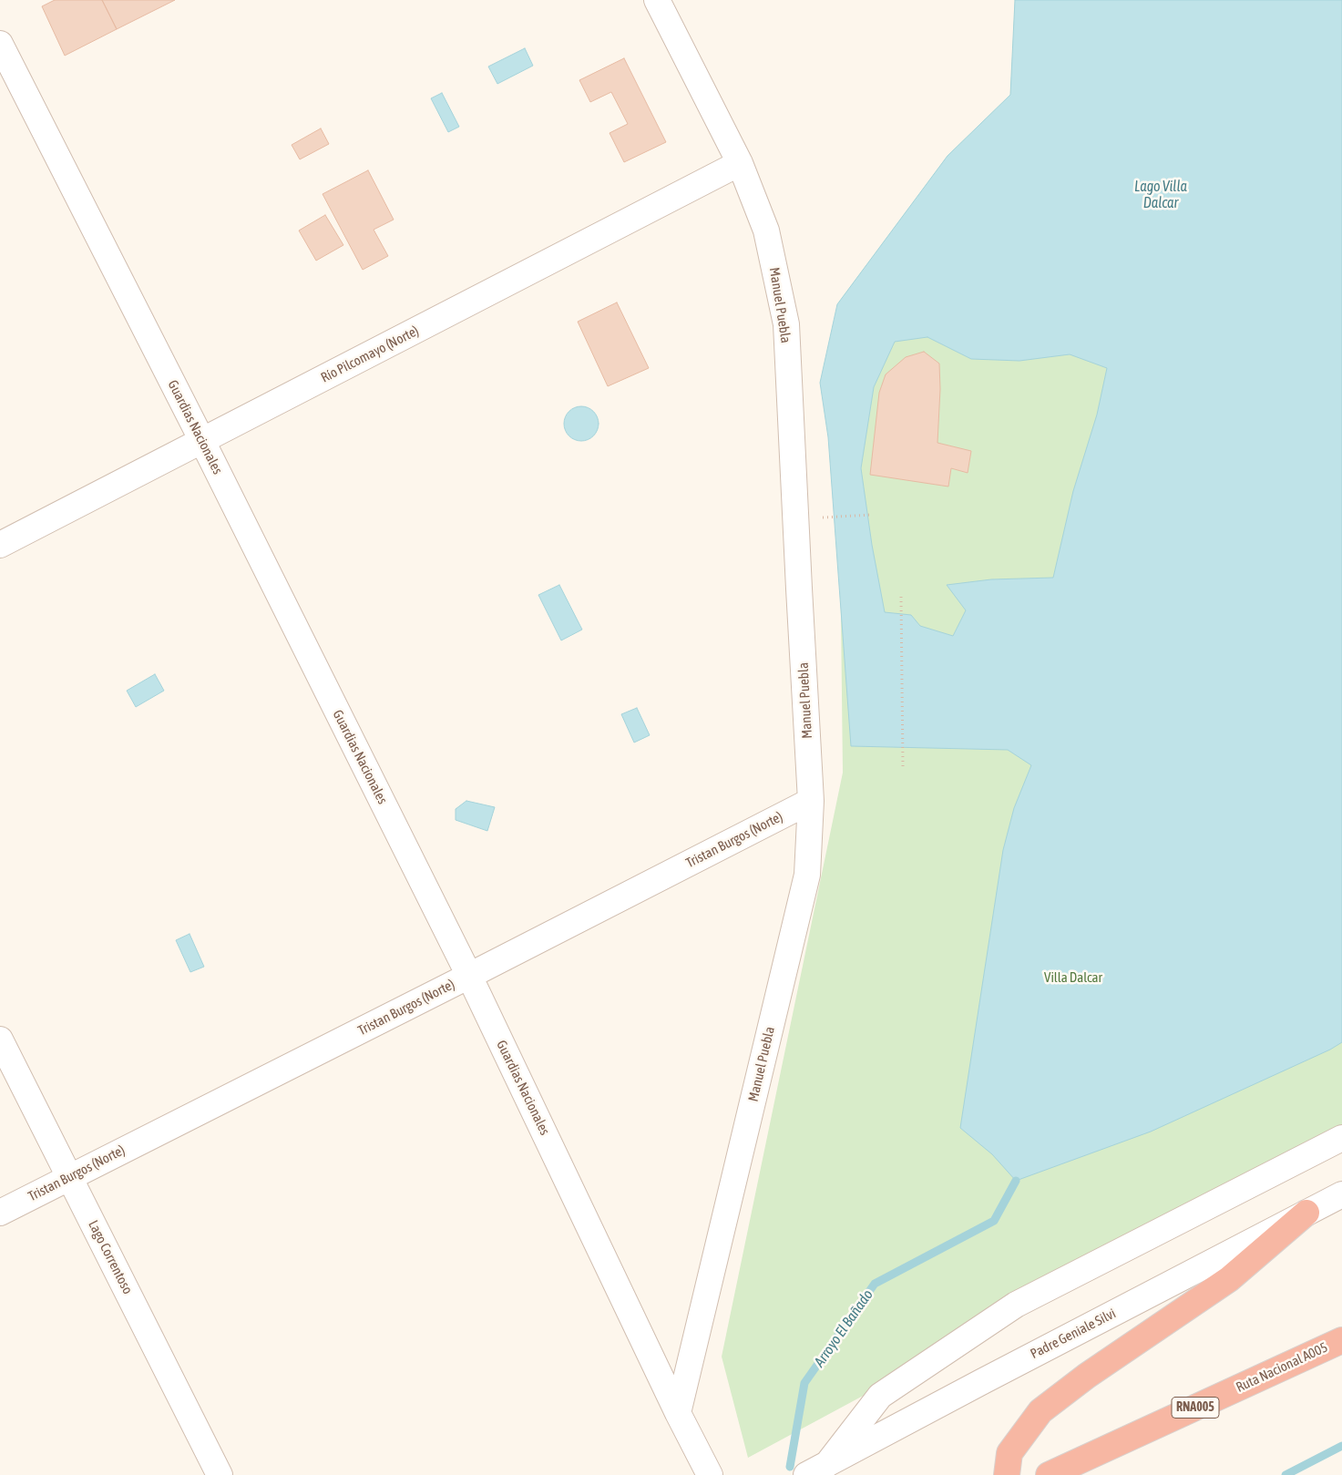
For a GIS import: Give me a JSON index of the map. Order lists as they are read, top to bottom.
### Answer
{
  "streets": {
    "highway": ["Ruta Nacional A005", "RNA005"],
    "street": [
      "Manuel Puebla",
      "Río Pilcomayo (Norte)",
      "Guardias Nacionales",
      "Tristan Burgos (Norte)",
      "Lago Correntoso",
      "Padre Geniale Silvi"
    ]
  },
  "crossings": [
    ["Manuel Puebla", "Río Pilcomayo (Norte)"],
    ["Manuel Puebla", "Guardias Nacionales"],
    ["Manuel Puebla", "Tristan Burgos (Norte)"],
    ["Río Pilcomayo (Norte)", "Guardias Nacionales"],
    ["Guardias Nacionales", "Tristan Burgos (Norte)"],
    ["Tristan Burgos (Norte)", "Lago Correntoso"]
  ],
  "water": ["Lago Villa Dalcar", "Arroyo El Bañado"],
  "parks": ["Villa Dalcar"]
}
